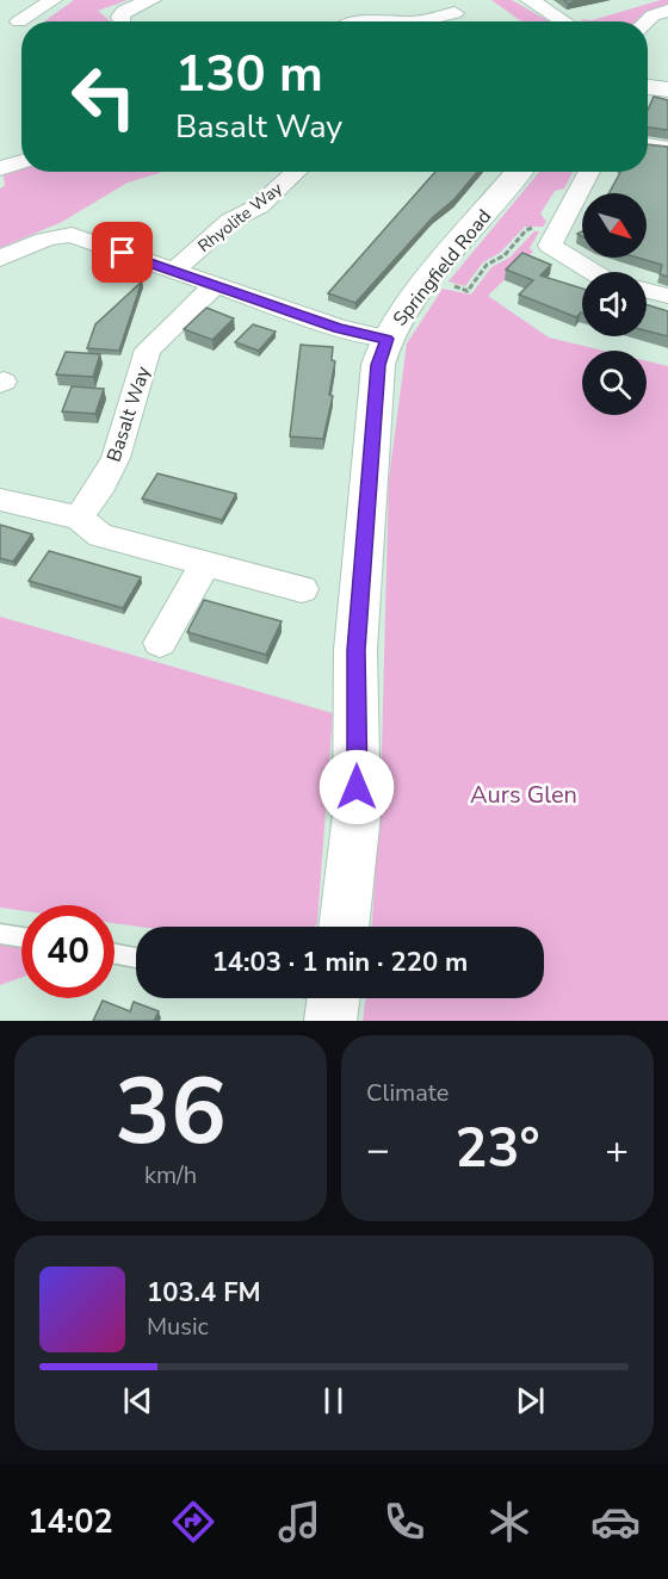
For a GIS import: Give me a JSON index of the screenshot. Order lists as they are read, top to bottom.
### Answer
{
  "streets": {
    "street": ["Rhyolite Way", "Springfield Road", "Basalt Way"]
  },
  "parks": ["Aurs Glen"],
  "north": "bottom right",
  "page": {
    "turn": ["130 m", "Basalt Way"],
    "limit": "40",
    "trip": "14:03 · 1 min · 220 m",
    "tile": [
      ["36", "km/h"],
      "Climate"
    ],
    "heat": ["−", "23°", "+"],
    "song": ["103.4 FM", "Music"],
    "tabs": "14:02"
  }
}
